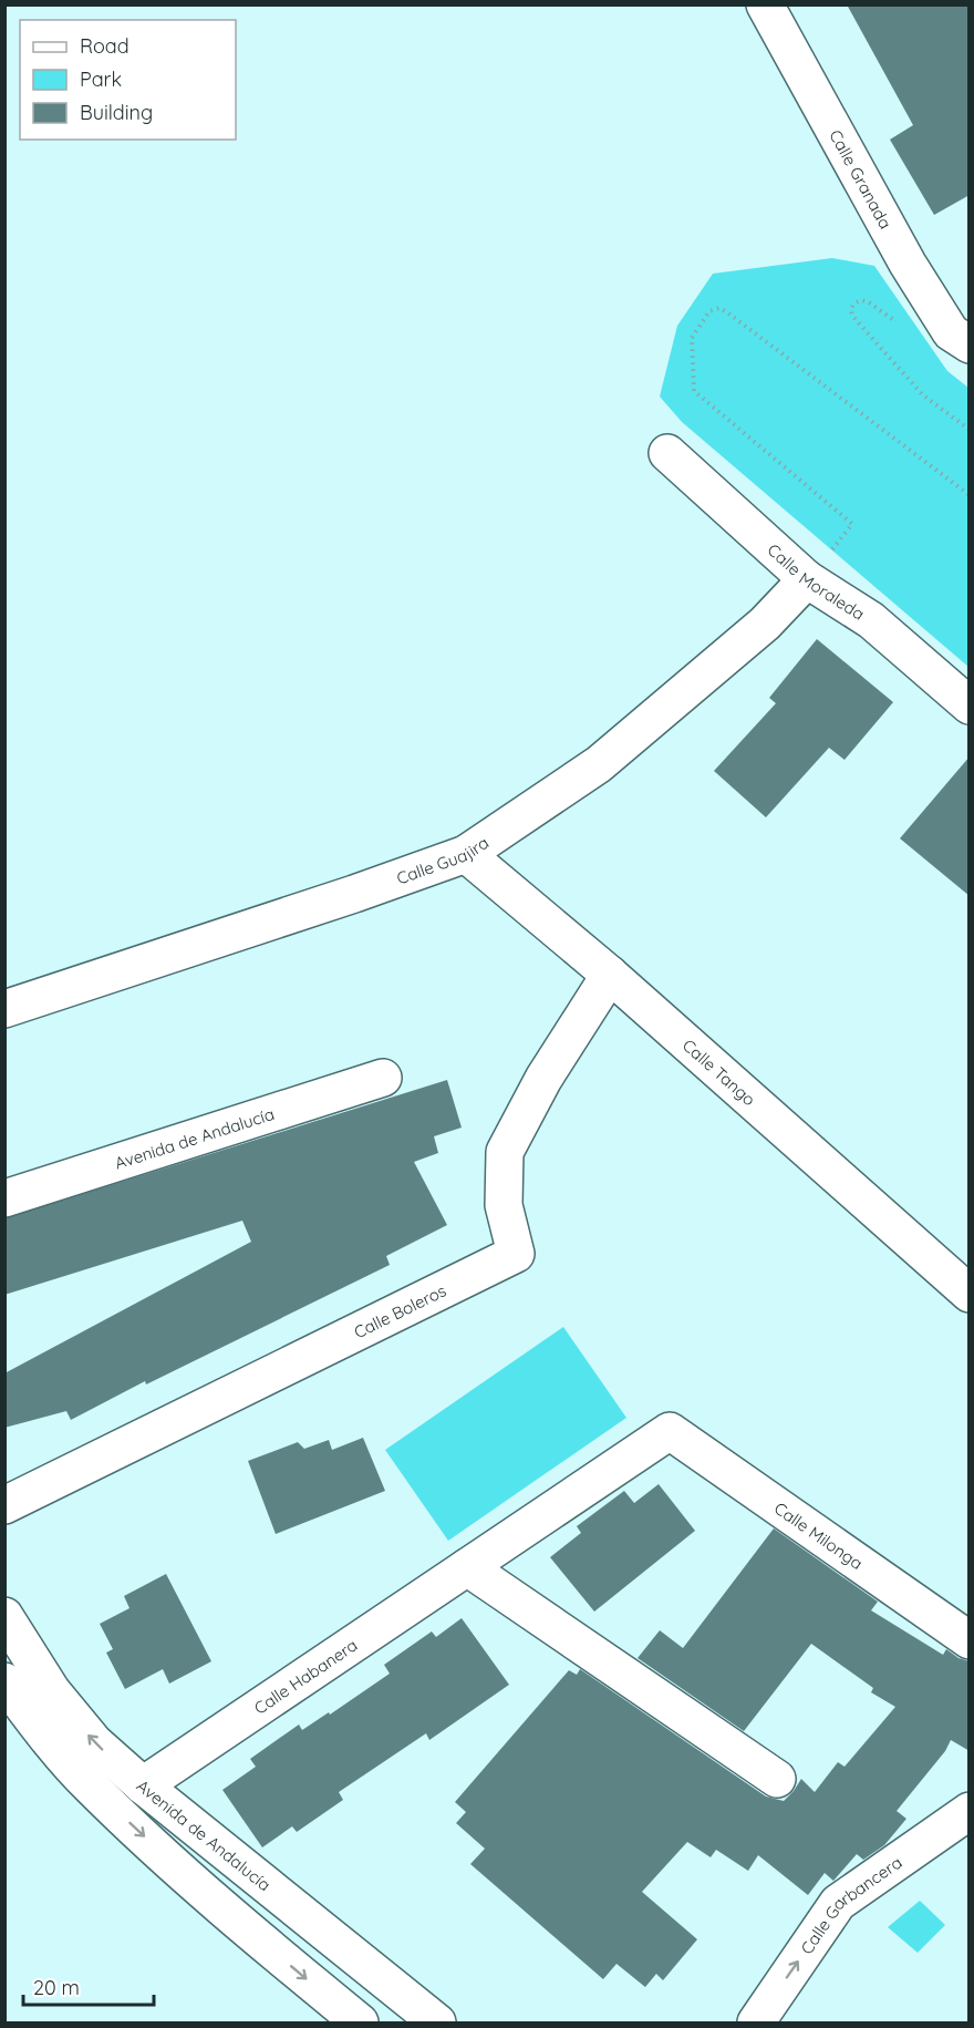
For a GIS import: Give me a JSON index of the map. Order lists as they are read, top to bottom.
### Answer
{
  "streets": {
    "street": [
      "Calle Granada",
      "Calle Moraleda",
      "Calle Guajira",
      "Calle Tango",
      "Avenida de Andalucía",
      "Calle Boleros",
      "Calle Milonga",
      "Calle Habanera",
      "Calle Garbancera"
    ]
  },
  "crossings": [
    ["Calle Moraleda", "Calle Guajira"],
    ["Calle Guajira", "Calle Tango"],
    ["Calle Tango", "Calle Boleros"],
    ["Avenida de Andalucía", "Calle Habanera"],
    ["Calle Milonga", "Calle Habanera"]
  ],
  "one_way": ["Calle Garbancera"],
  "legend": ["Road", "Park", "Building"],
  "scale_bar": "20 m"
}
